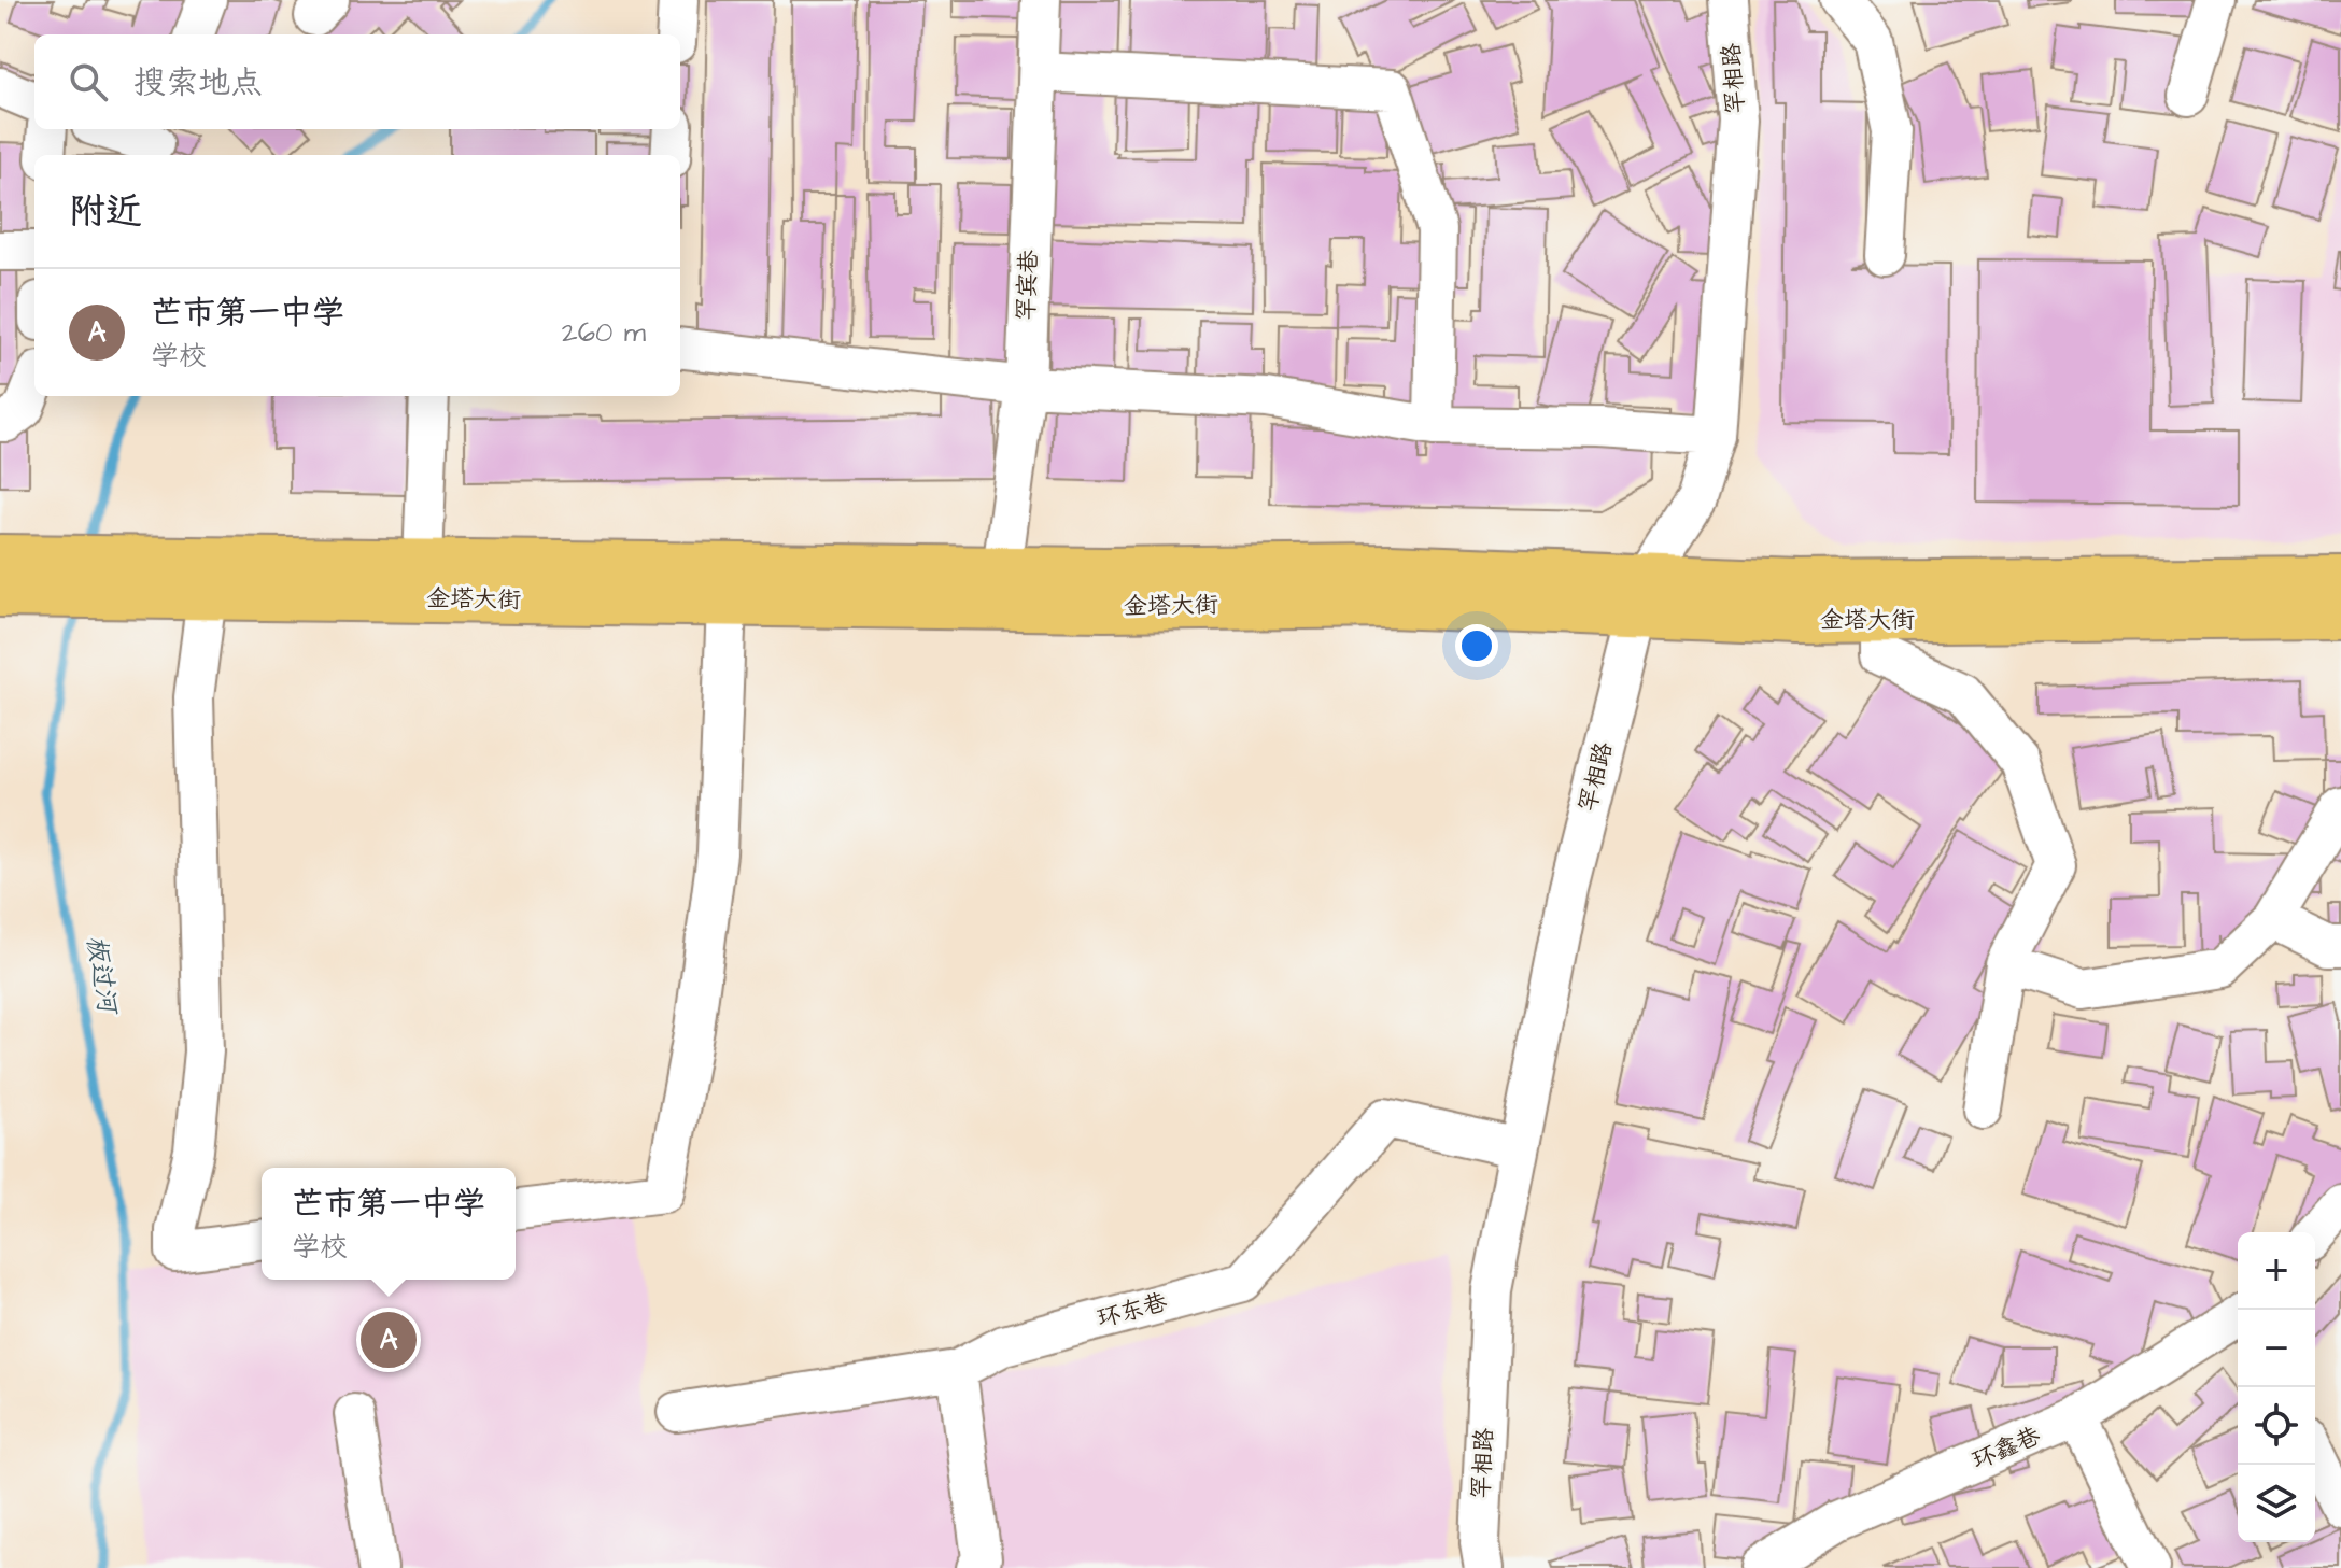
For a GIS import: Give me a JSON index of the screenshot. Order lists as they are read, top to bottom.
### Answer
{
  "streets": {
    "main road": ["金塔大街"],
    "street": [
      "罕相路",
      "罕宾巷",
      "环东巷",
      "环鑫巷"
    ]
  },
  "crossings": [
    ["罕相路", "金塔大街"],
    ["罕相路", "环东巷"],
    ["罕宾巷", "金塔大街"]
  ],
  "water": ["板过河"],
  "page": {
    "search": "搜索地点",
    "heading": "附近",
    "list": [
      {
        "mark": "A",
        "name": "芒市第一中学",
        "note": "学校",
        "value": "260 m"
      }
    ],
    "popup": ["芒市第一中学", "学校"],
    "map_buttons": ["+", "−"],
    "pins": "A"
  }
}
